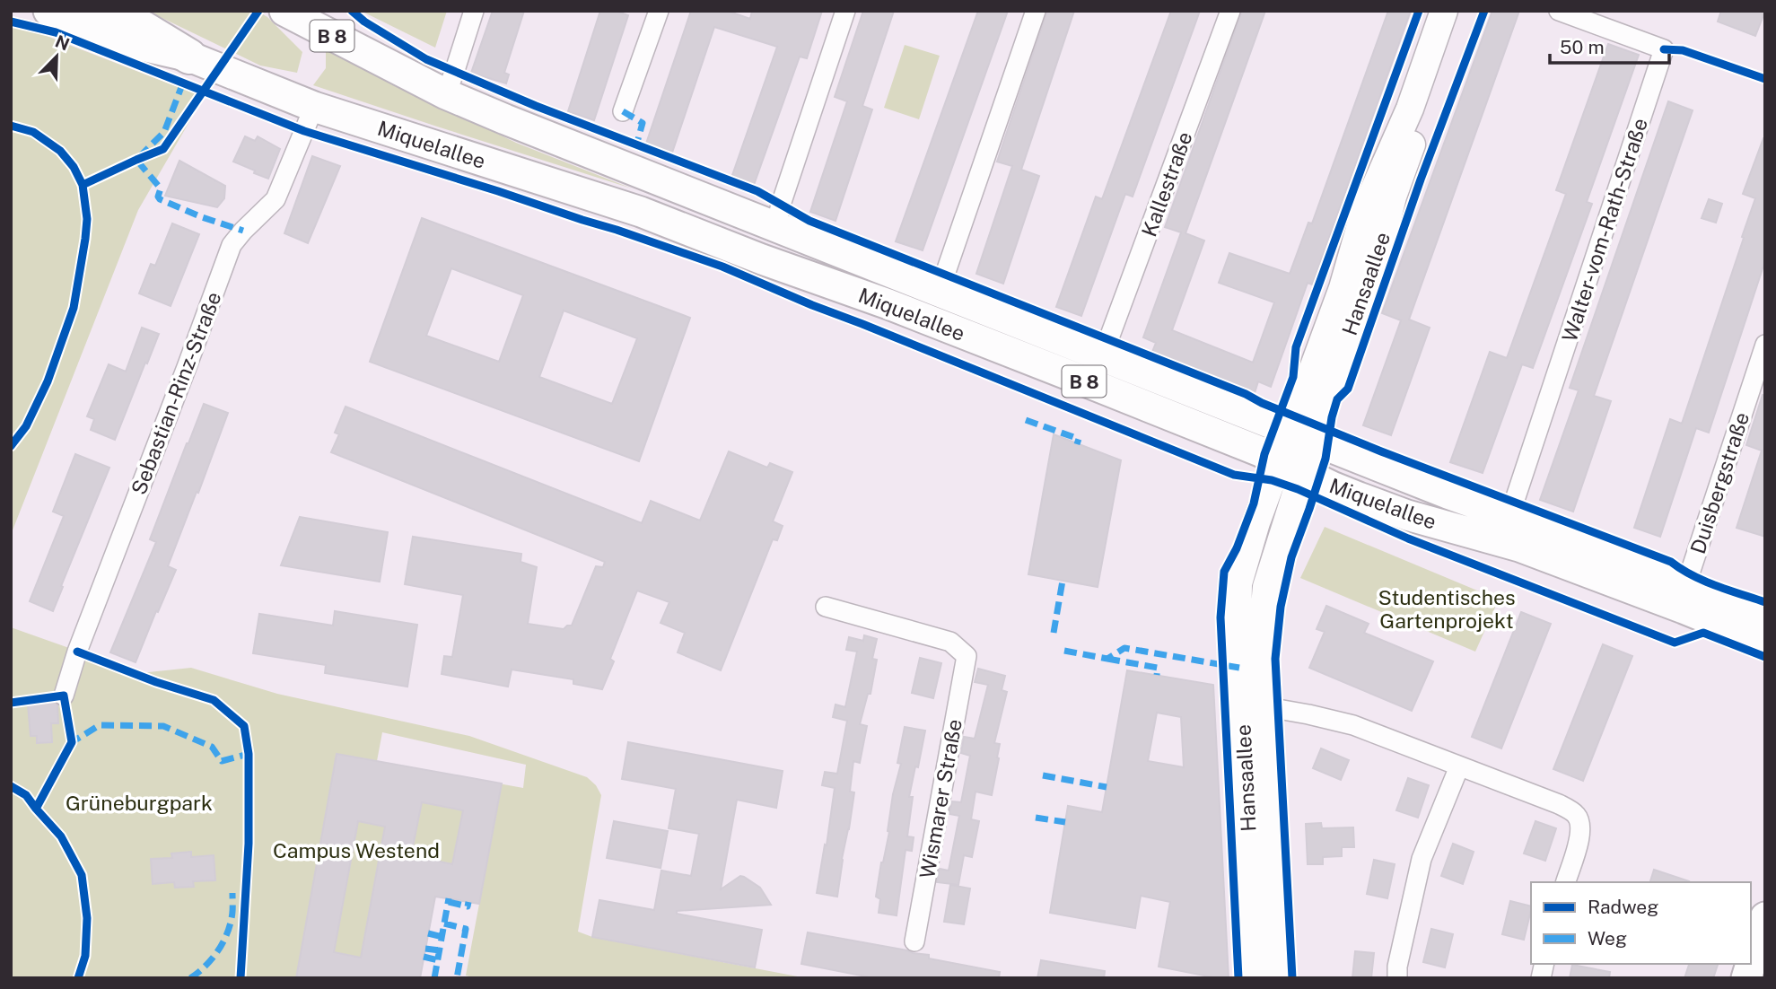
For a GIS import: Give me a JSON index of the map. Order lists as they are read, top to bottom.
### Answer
{
  "streets": {
    "main road": ["B 8", "Miquelallee", "Hansaallee"],
    "street": [
      "Kallestraße",
      "Walter-vom-Rath-Straße",
      "Sebastian-Rinz-Straße",
      "Duisbergstraße",
      "Wismarer Straße"
    ]
  },
  "crossings": [
    ["B 8", "Miquelallee"],
    ["Miquelallee", "Kallestraße"],
    ["Miquelallee", "Walter-vom-Rath-Straße"],
    ["Miquelallee", "Hansaallee"],
    ["Miquelallee", "Sebastian-Rinz-Straße"],
    ["Miquelallee", "Duisbergstraße"]
  ],
  "parks": ["Studentisches Gartenprojekt", "Grüneburgpark", "Campus Westend"],
  "legend": ["Radweg", "Weg"],
  "scale_bar": "50 m",
  "north": "top right"
}
